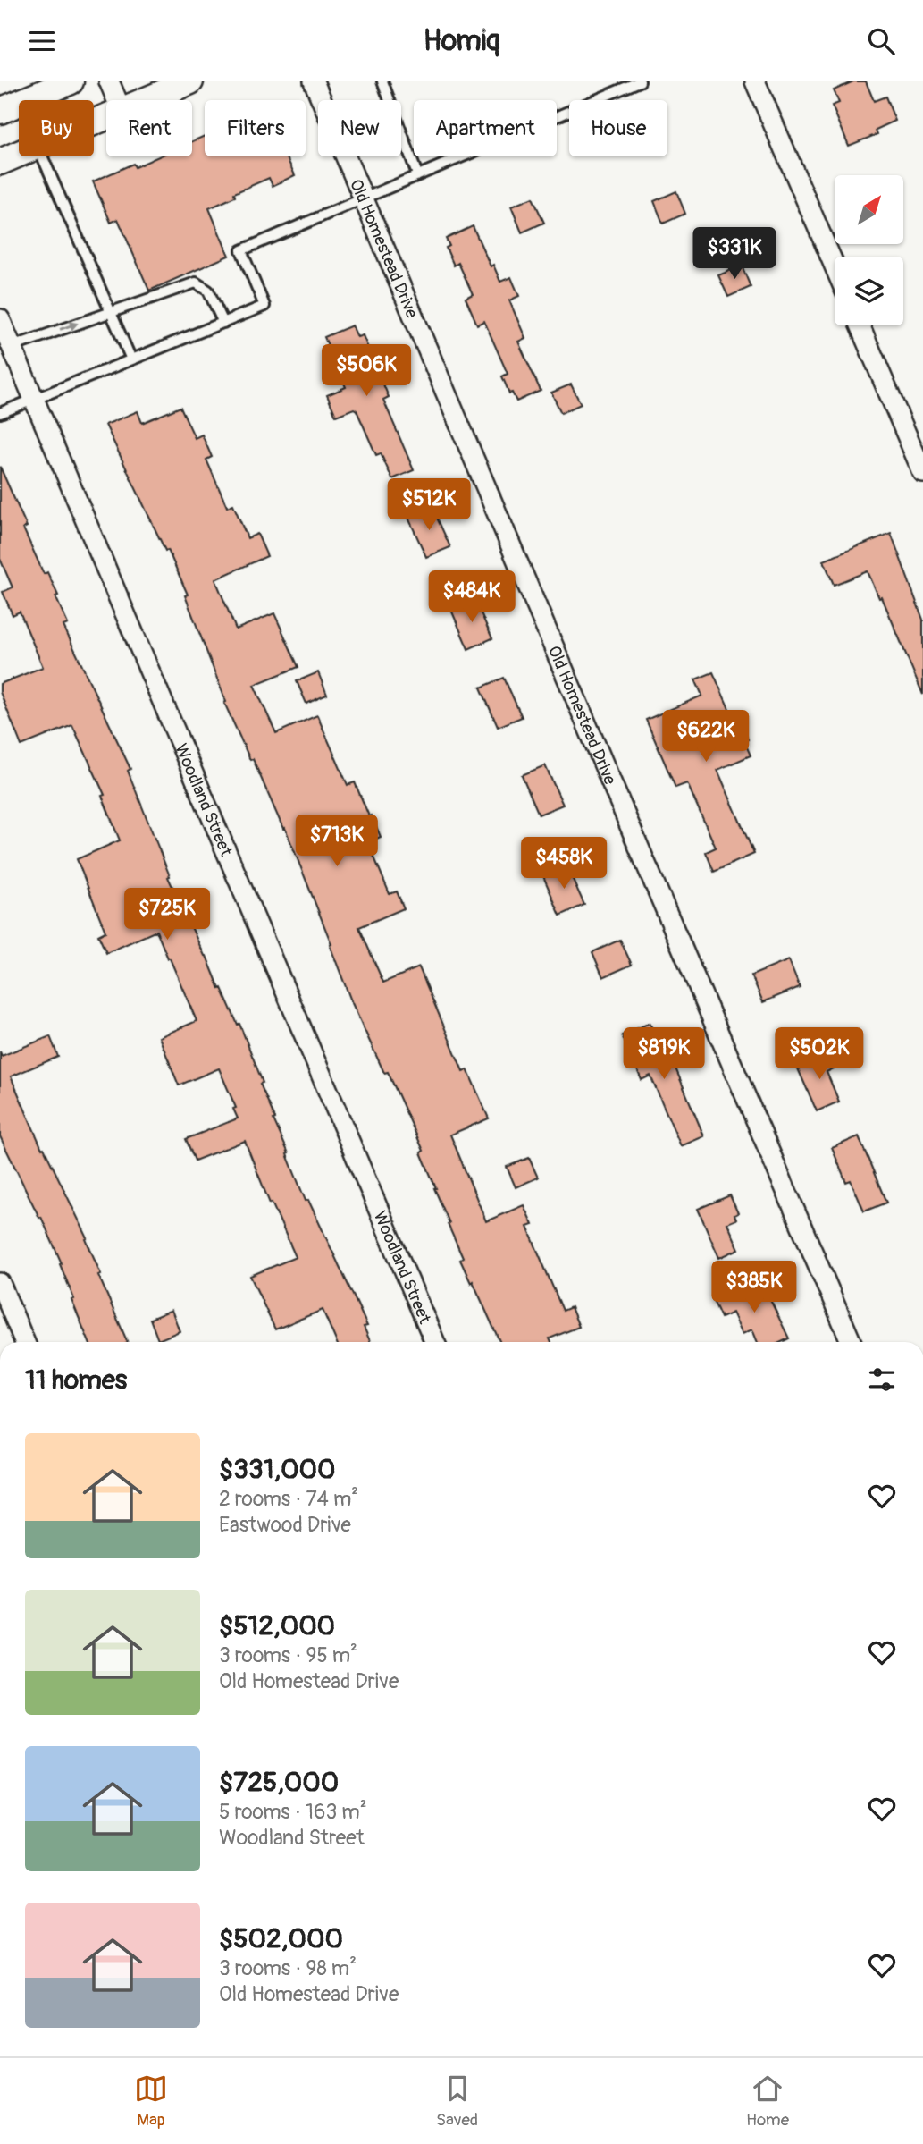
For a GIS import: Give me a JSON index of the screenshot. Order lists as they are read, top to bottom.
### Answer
{
  "streets": {
    "street": ["Old Homestead Drive", "Woodland Street"]
  },
  "north": "top right",
  "page": {
    "header": "Homiq",
    "chip": [
      "Buy",
      "Rent",
      "Filters",
      "New",
      "Apartment",
      "House"
    ],
    "price": [
      "$331K",
      "$506K",
      "$512K",
      "$484K",
      "$622K",
      "$713K",
      "$458K",
      "$725K",
      "$819K",
      "$502K",
      "$385K"
    ],
    "heading": "11 homes",
    "list": [
      {
        "name": "$331,000",
        "note": "2 rooms · 74 m² · Eastwood Drive"
      },
      {
        "name": "$512,000",
        "note": "3 rooms · 95 m² · Old Homestead Drive"
      },
      {
        "name": "$725,000",
        "note": "5 rooms · 163 m² · Woodland Street"
      },
      {
        "name": "$502,000",
        "note": "3 rooms · 98 m² · Old Homestead Drive"
      }
    ],
    "tabs": ["Map", "Saved", "Home"]
  }
}
